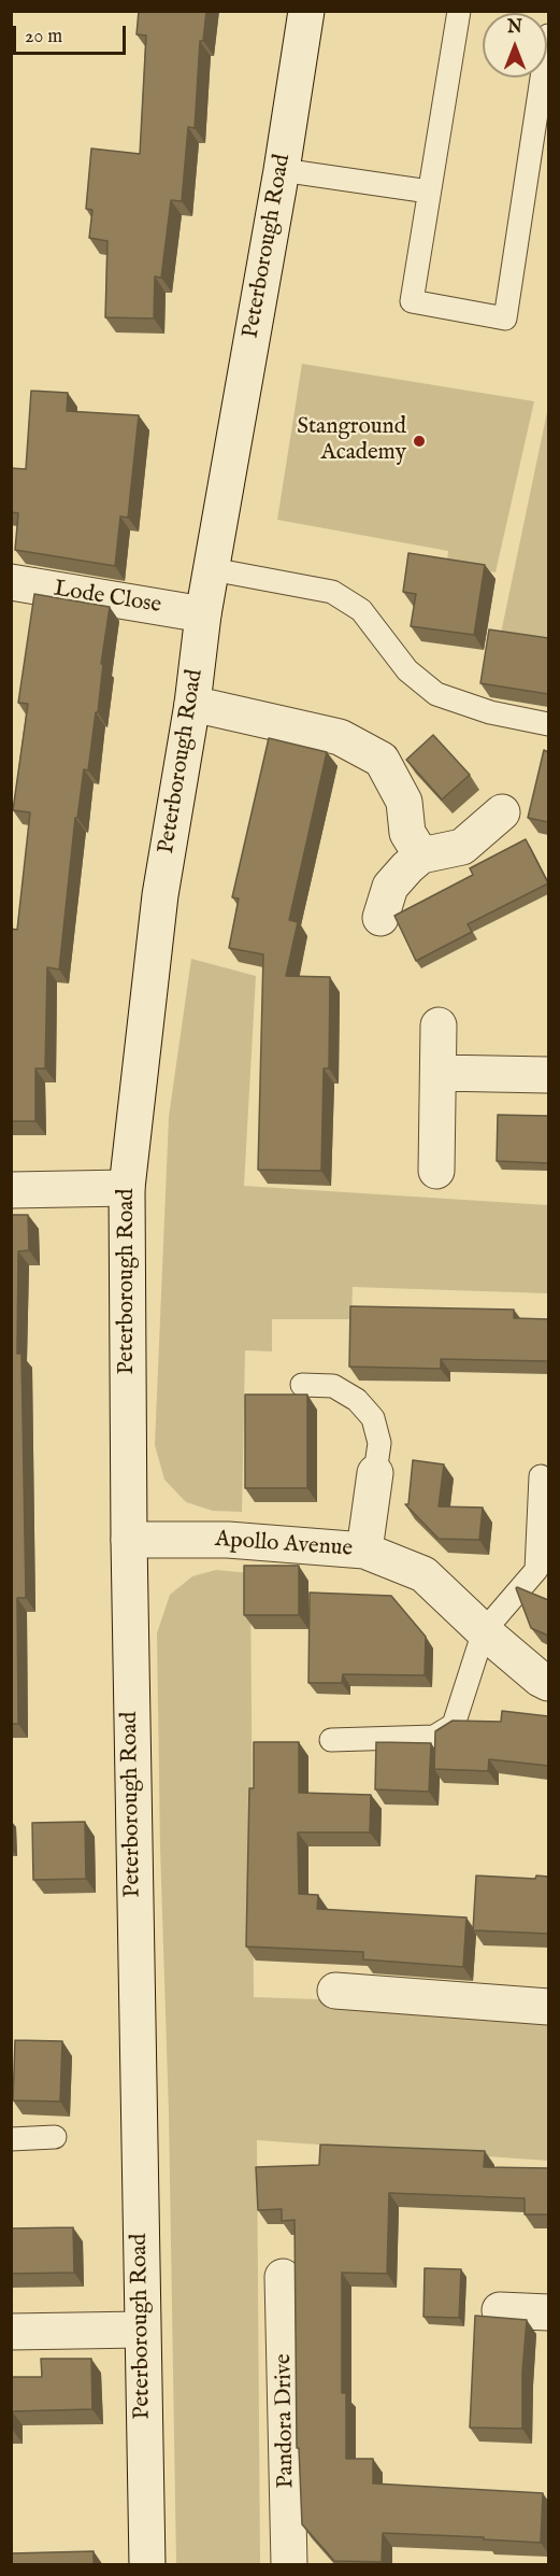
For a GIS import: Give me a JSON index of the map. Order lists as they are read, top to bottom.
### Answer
{
  "streets": {
    "main road": [
      "Peterborough Road",
      "Lode Close",
      "Apollo Avenue",
      "Pandora Drive"
    ]
  },
  "crossings": [
    ["Peterborough Road", "Lode Close"],
    ["Peterborough Road", "Apollo Avenue"]
  ],
  "places": ["Stanground Academy"],
  "scale_bar": "20 m",
  "north": "top"
}
